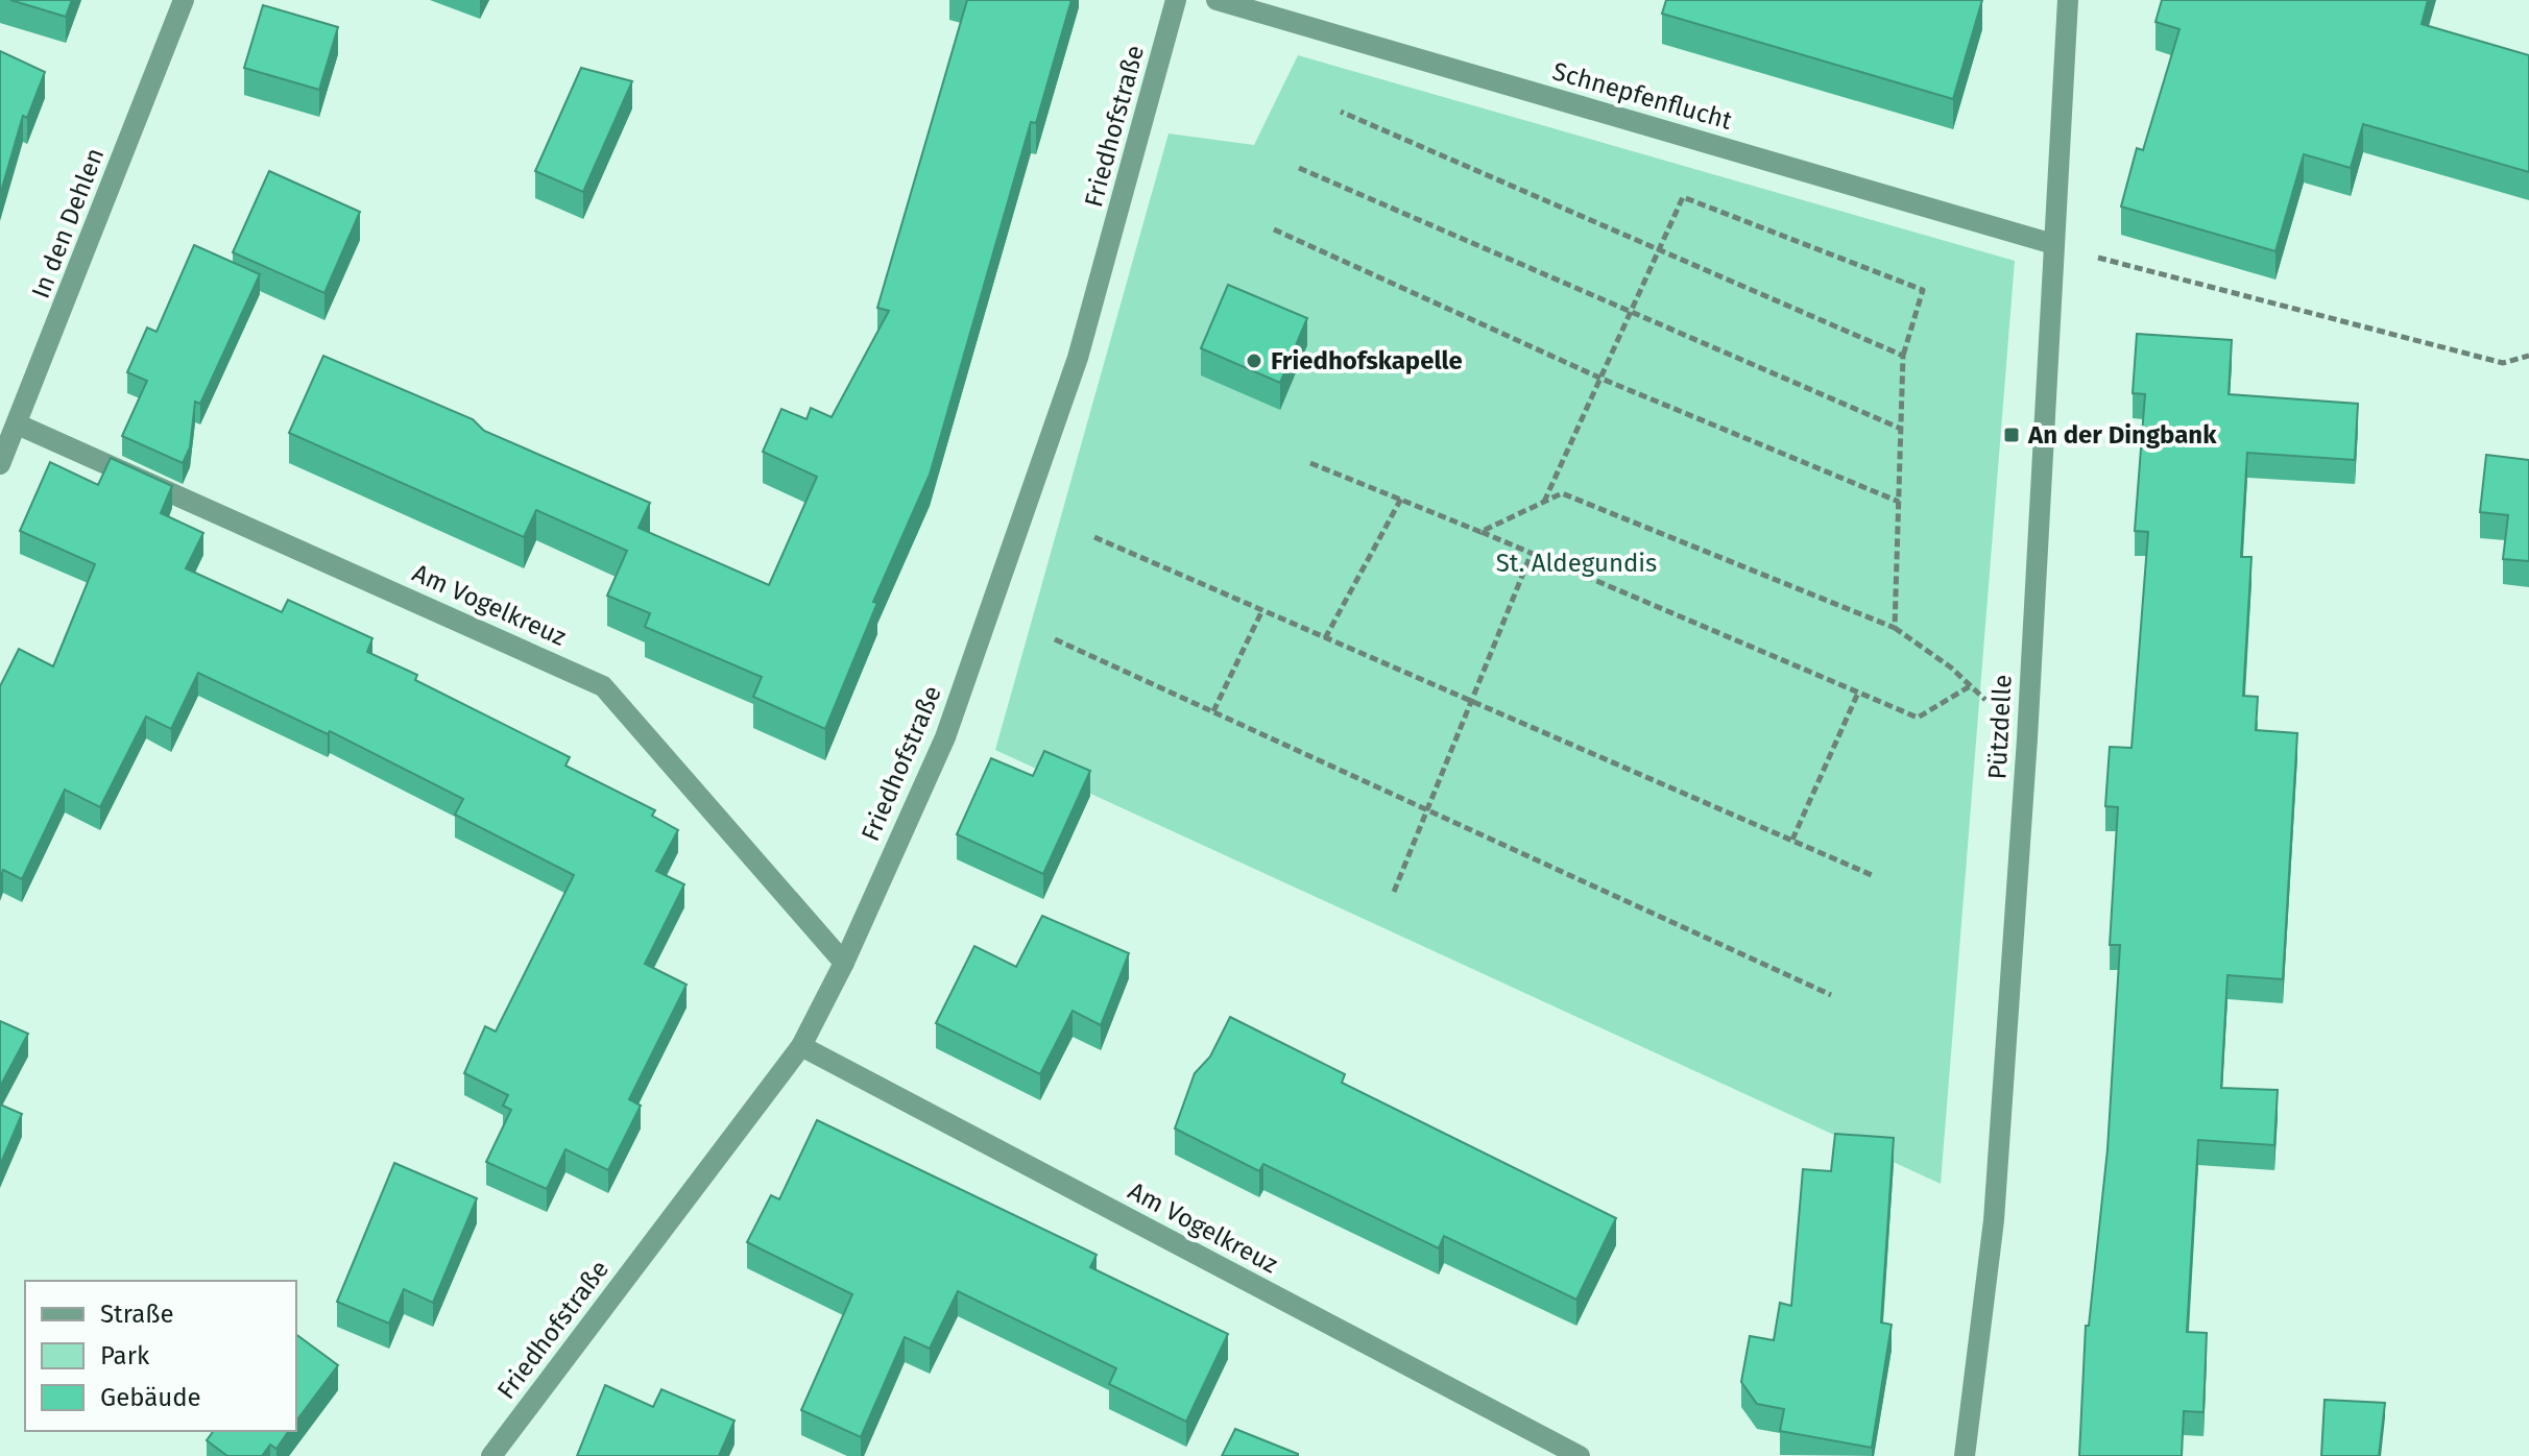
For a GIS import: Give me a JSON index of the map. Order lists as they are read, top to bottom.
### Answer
{
  "streets": {
    "street": [
      "Schnepfenflucht",
      "Friedhofstraße",
      "In den Dehlen",
      "Am Vogelkreuz",
      "Pützdelle"
    ]
  },
  "crossings": [
    ["Schnepfenflucht", "Pützdelle"],
    ["Friedhofstraße", "Am Vogelkreuz"],
    ["In den Dehlen", "Am Vogelkreuz"]
  ],
  "parks": ["St. Aldegundis"],
  "places": {
    "other": ["Friedhofskapelle"],
    "transit": ["An der Dingbank"]
  },
  "legend": ["Straße", "Park", "Gebäude"]
}
